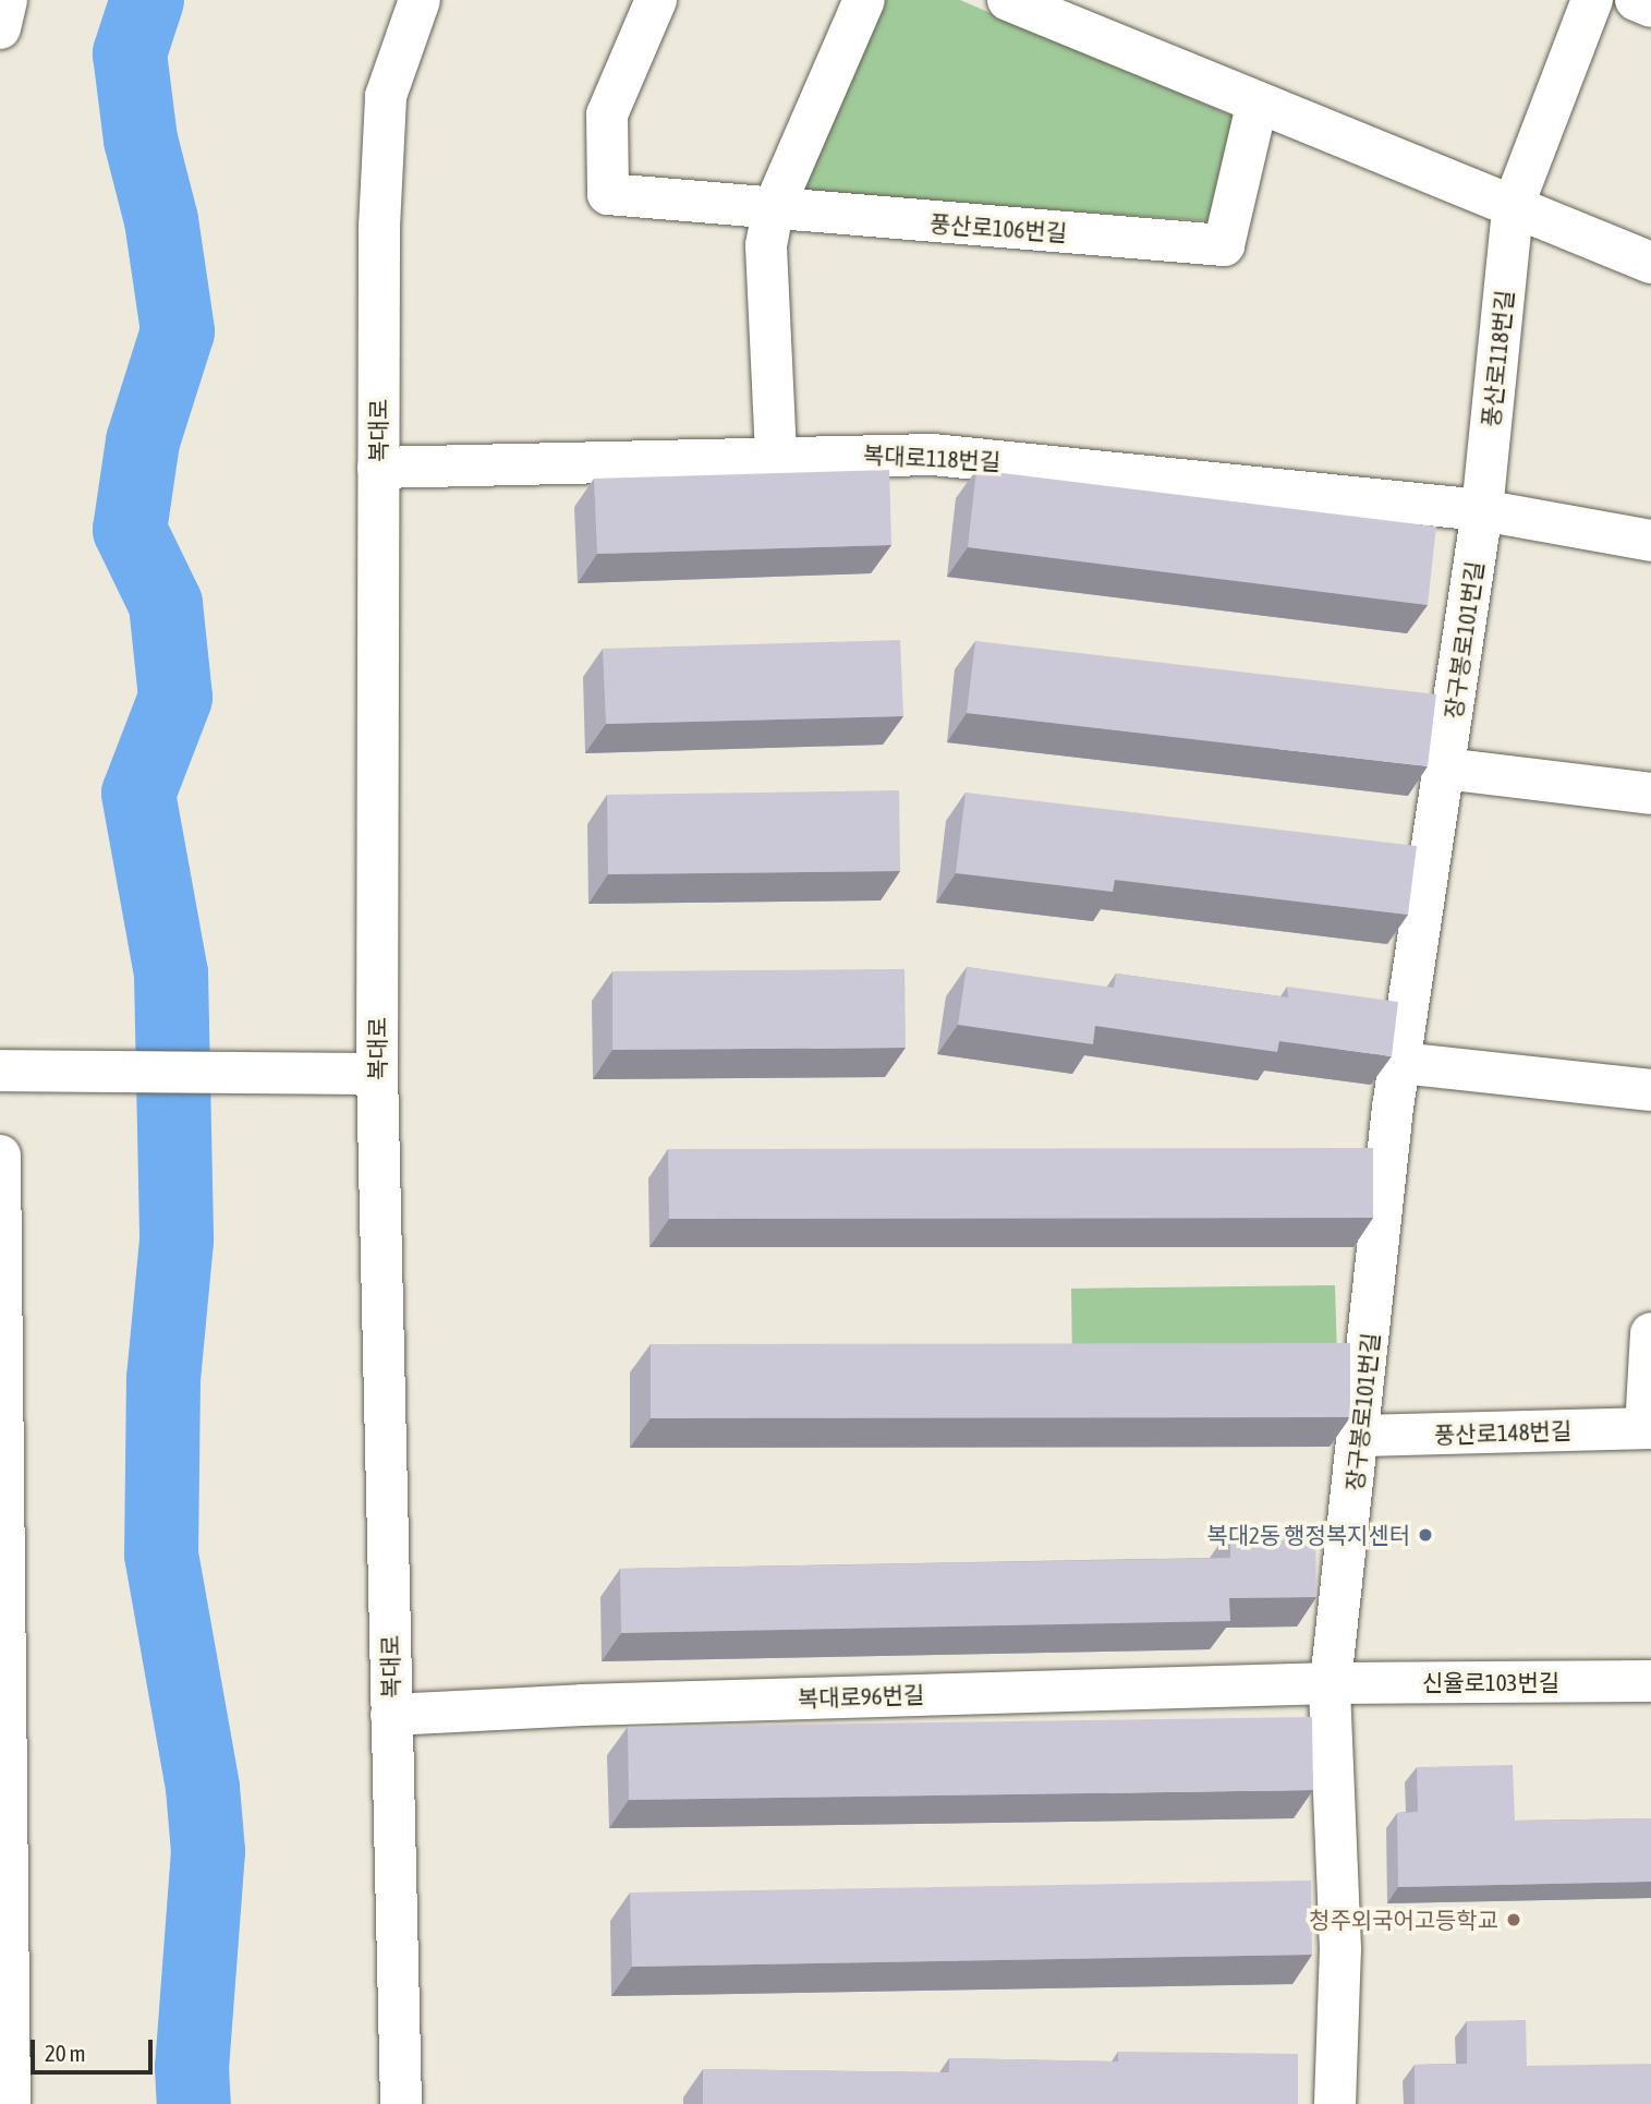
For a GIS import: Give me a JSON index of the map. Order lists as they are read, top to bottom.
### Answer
{
  "streets": {
    "street": [
      "풍산로106번길",
      "풍산로118번길",
      "복대로",
      "복대로118번길",
      "장구봉로101번길",
      "풍산로148번길",
      "신율로103번길",
      "복대로96번길"
    ]
  },
  "crossings": [
    ["풍산로118번길", "복대로118번길"],
    ["풍산로118번길", "장구봉로101번길"],
    ["복대로", "복대로118번길"],
    ["복대로", "복대로96번길"],
    ["복대로118번길", "장구봉로101번길"],
    ["장구봉로101번길", "풍산로148번길"],
    ["장구봉로101번길", "신율로103번길"],
    ["장구봉로101번길", "복대로96번길"],
    ["신율로103번길", "복대로96번길"]
  ],
  "places": ["복대2동 행정복지센터", "청주외국어고등학교"],
  "scale_bar": "20 m"
}
